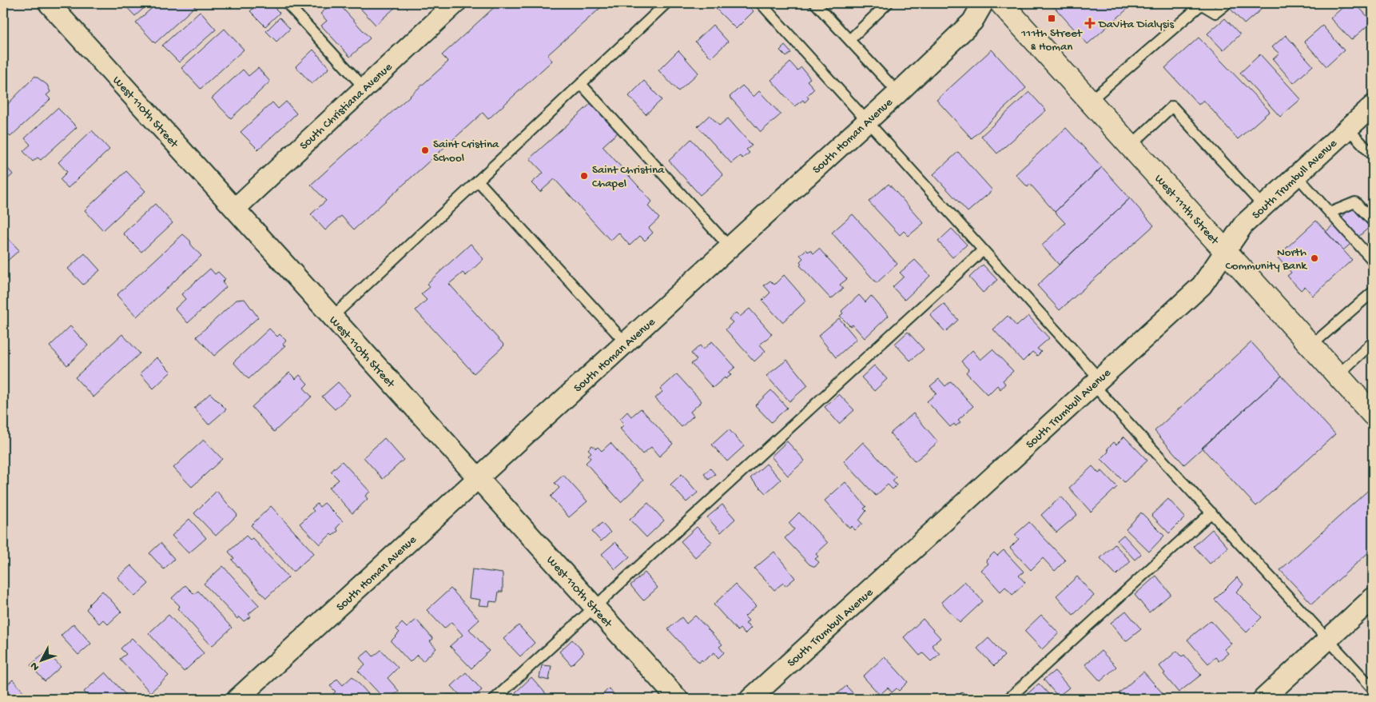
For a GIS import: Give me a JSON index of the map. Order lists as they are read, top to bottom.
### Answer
{
  "streets": {
    "main road": ["West 111th Street"],
    "street": [
      "South Christiana Avenue",
      "West 110th Street",
      "South Homan Avenue",
      "South Trumbull Avenue"
    ]
  },
  "crossings": [
    ["South Christiana Avenue", "West 110th Street"],
    ["West 110th Street", "South Homan Avenue"],
    ["South Trumbull Avenue", "West 111th Street"]
  ],
  "places": {
    "transit": ["111th Street & Homan"],
    "health": ["DaVita Dialysis"],
    "other": ["Saint Cristina School", "Saint Christina Chapel", "North Community Bank"]
  },
  "north": "bottom left"
}
